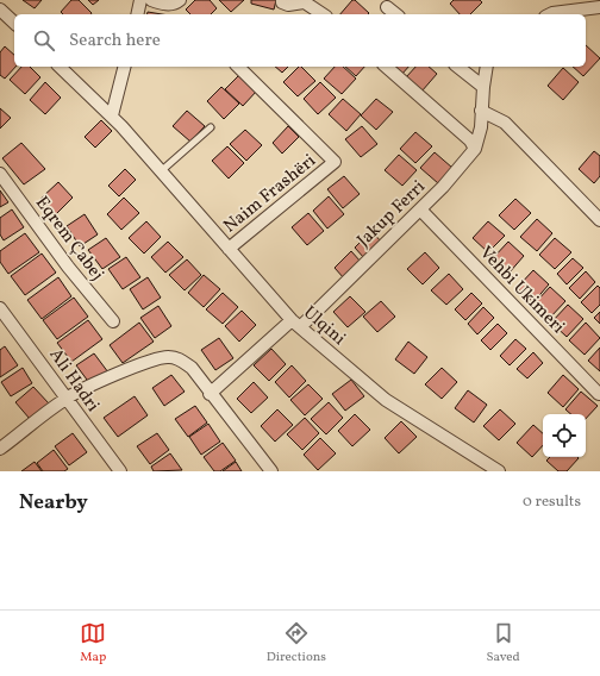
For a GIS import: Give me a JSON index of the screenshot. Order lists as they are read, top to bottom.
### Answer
{
  "streets": {
    "street": [
      "Naim Frashëri",
      "Jakup Ferri",
      "Eqrem Çabej",
      "Vehbi Ukimeri",
      "Ulqini",
      "Ali Hadri"
    ]
  },
  "crossings": [
    ["Naim Frashëri", "Ulqini"],
    ["Jakup Ferri", "Vehbi Ukimeri"],
    ["Jakup Ferri", "Ulqini"]
  ],
  "page": {
    "search": "Search here",
    "heading": ["Nearby", "0 results"],
    "nav": ["Map", "Directions", "Saved"]
  }
}
